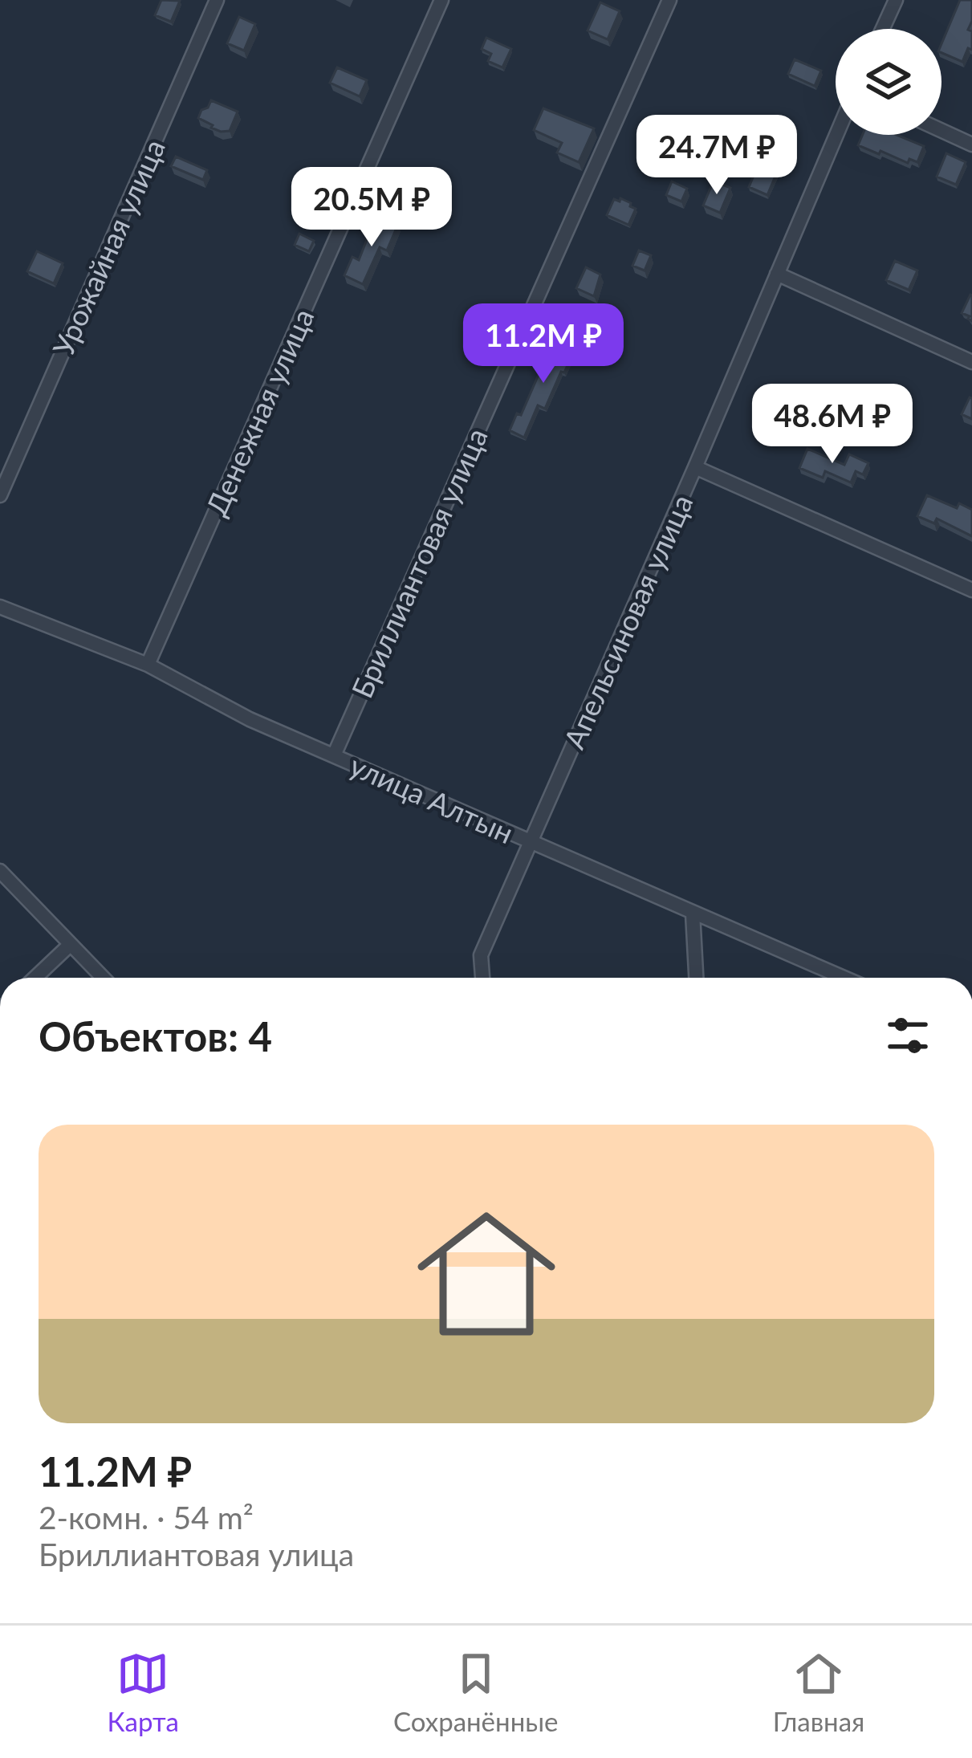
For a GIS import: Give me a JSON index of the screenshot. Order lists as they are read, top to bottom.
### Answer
{
  "streets": {
    "street": [
      "Урожайная улица",
      "Денежная улица",
      "Бриллиантовая улица",
      "Апельсиновая улица",
      "улица Алтын"
    ]
  },
  "crossings": [
    ["Денежная улица", "улица Алтын"],
    ["Бриллиантовая улица", "улица Алтын"],
    ["Апельсиновая улица", "улица Алтын"]
  ],
  "page": {
    "price": [
      "24.7M ₽",
      "20.5M ₽",
      "11.2M ₽",
      "48.6M ₽"
    ],
    "heading": "Объектов: 4",
    "list": [
      {
        "name": "11.2M ₽",
        "note": "2-комн. · 54 m² · Бриллиантовая улица"
      }
    ],
    "tabs": ["Карта", "Сохранённые", "Главная"]
  }
}
